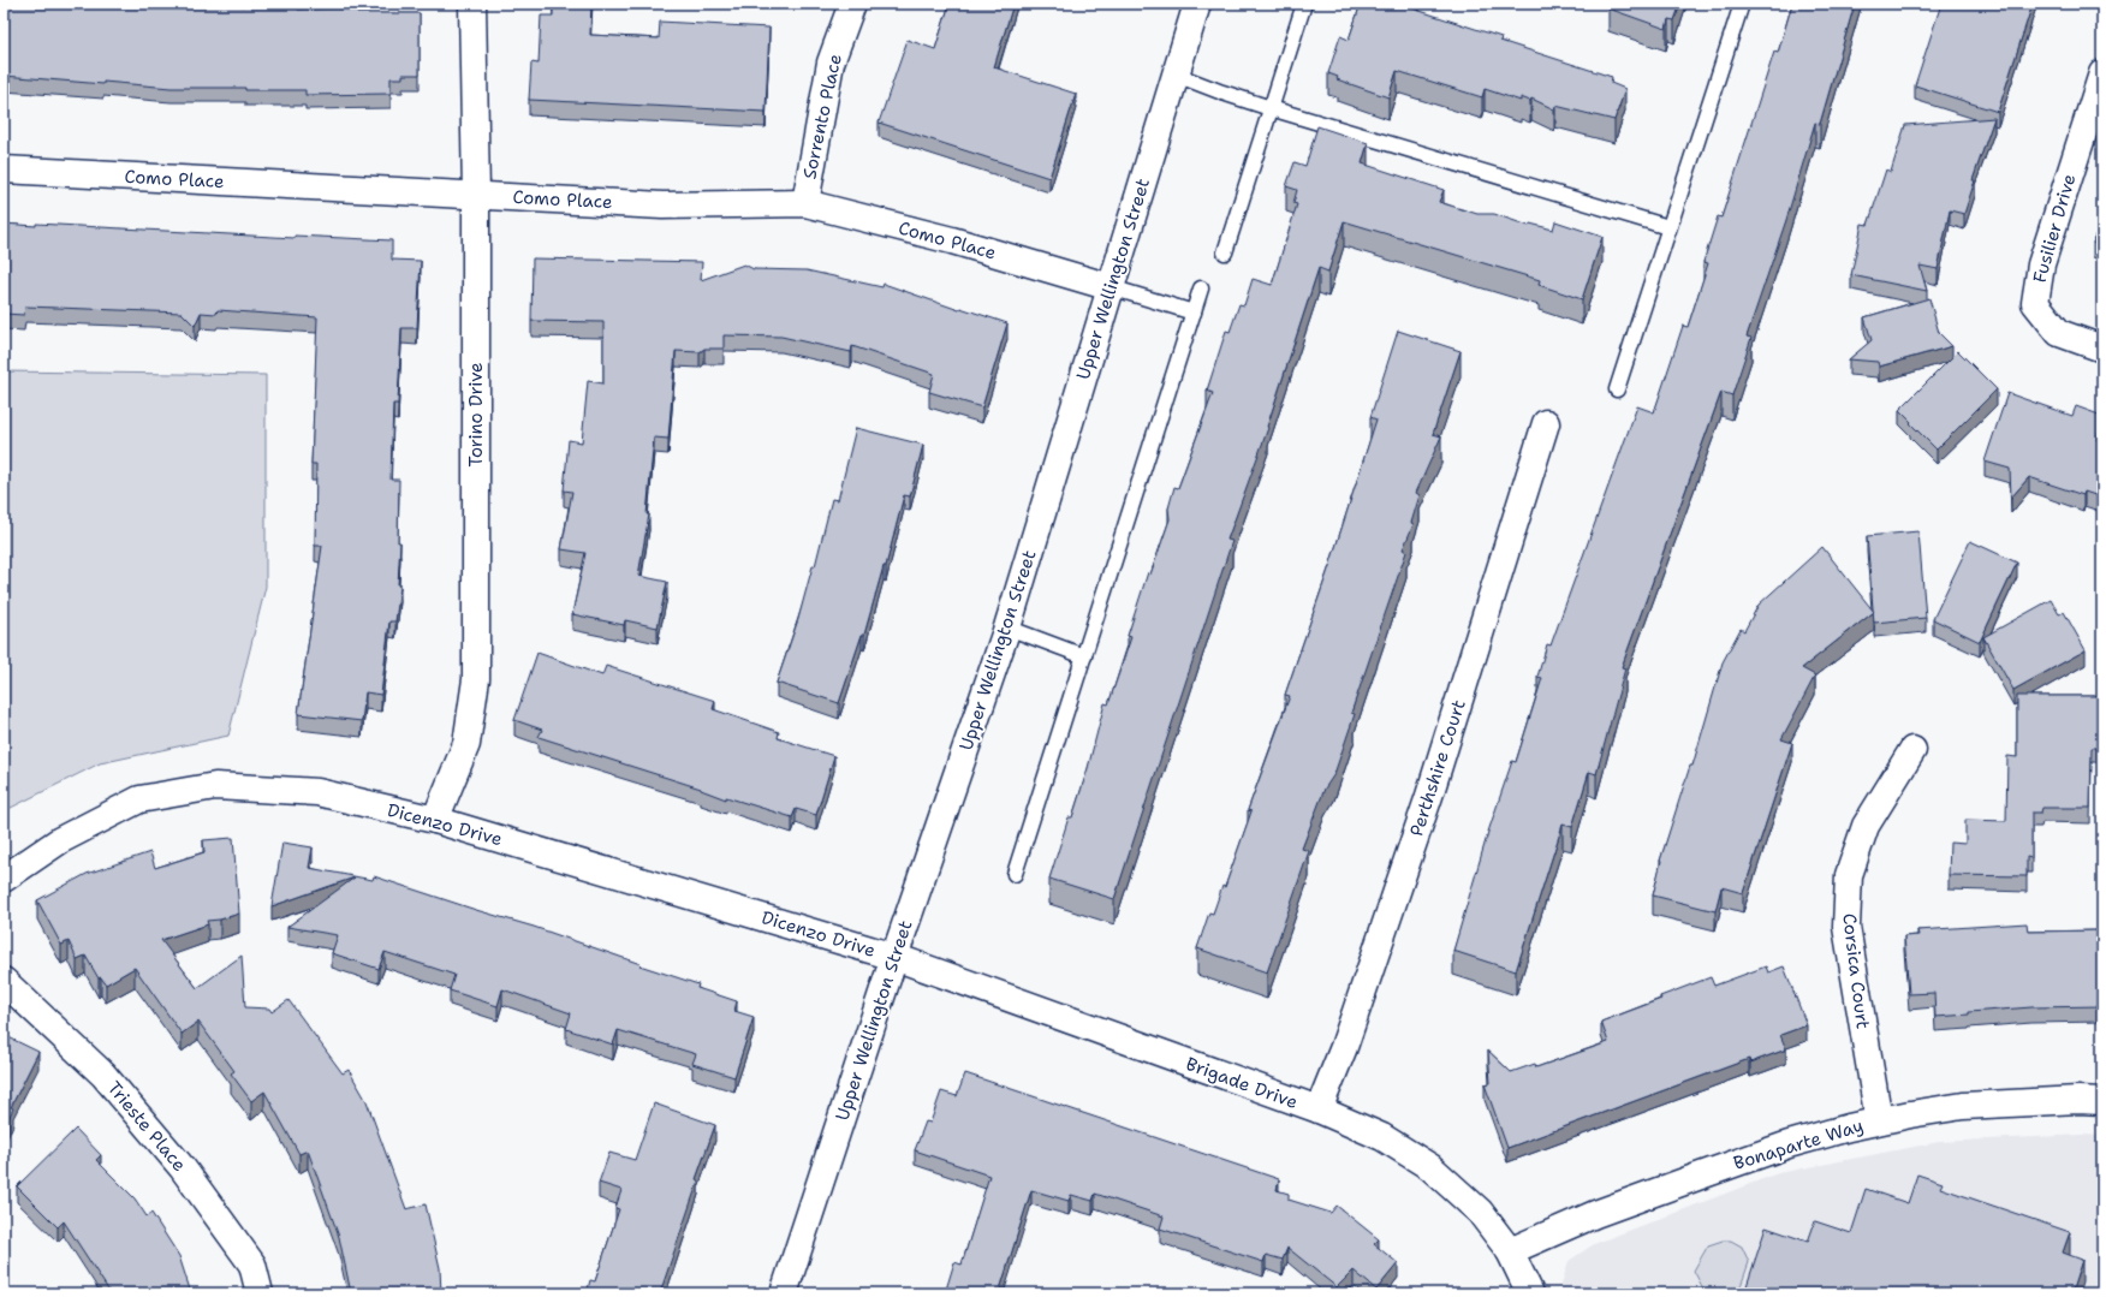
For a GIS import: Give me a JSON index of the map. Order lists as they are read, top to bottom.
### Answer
{
  "streets": {
    "street": [
      "Sorrento Place",
      "Como Place",
      "Fusilier Drive",
      "Upper Wellington Street",
      "Torino Drive",
      "Perthshire Court",
      "Dicenzo Drive",
      "Corsica Court",
      "Brigade Drive",
      "Trieste Place",
      "Bonaparte Way"
    ]
  },
  "crossings": [
    ["Sorrento Place", "Como Place"],
    ["Como Place", "Upper Wellington Street"],
    ["Como Place", "Torino Drive"],
    ["Upper Wellington Street", "Dicenzo Drive"],
    ["Upper Wellington Street", "Brigade Drive"],
    ["Torino Drive", "Dicenzo Drive"],
    ["Perthshire Court", "Brigade Drive"],
    ["Dicenzo Drive", "Brigade Drive"],
    ["Corsica Court", "Bonaparte Way"],
    ["Brigade Drive", "Bonaparte Way"]
  ]
}
